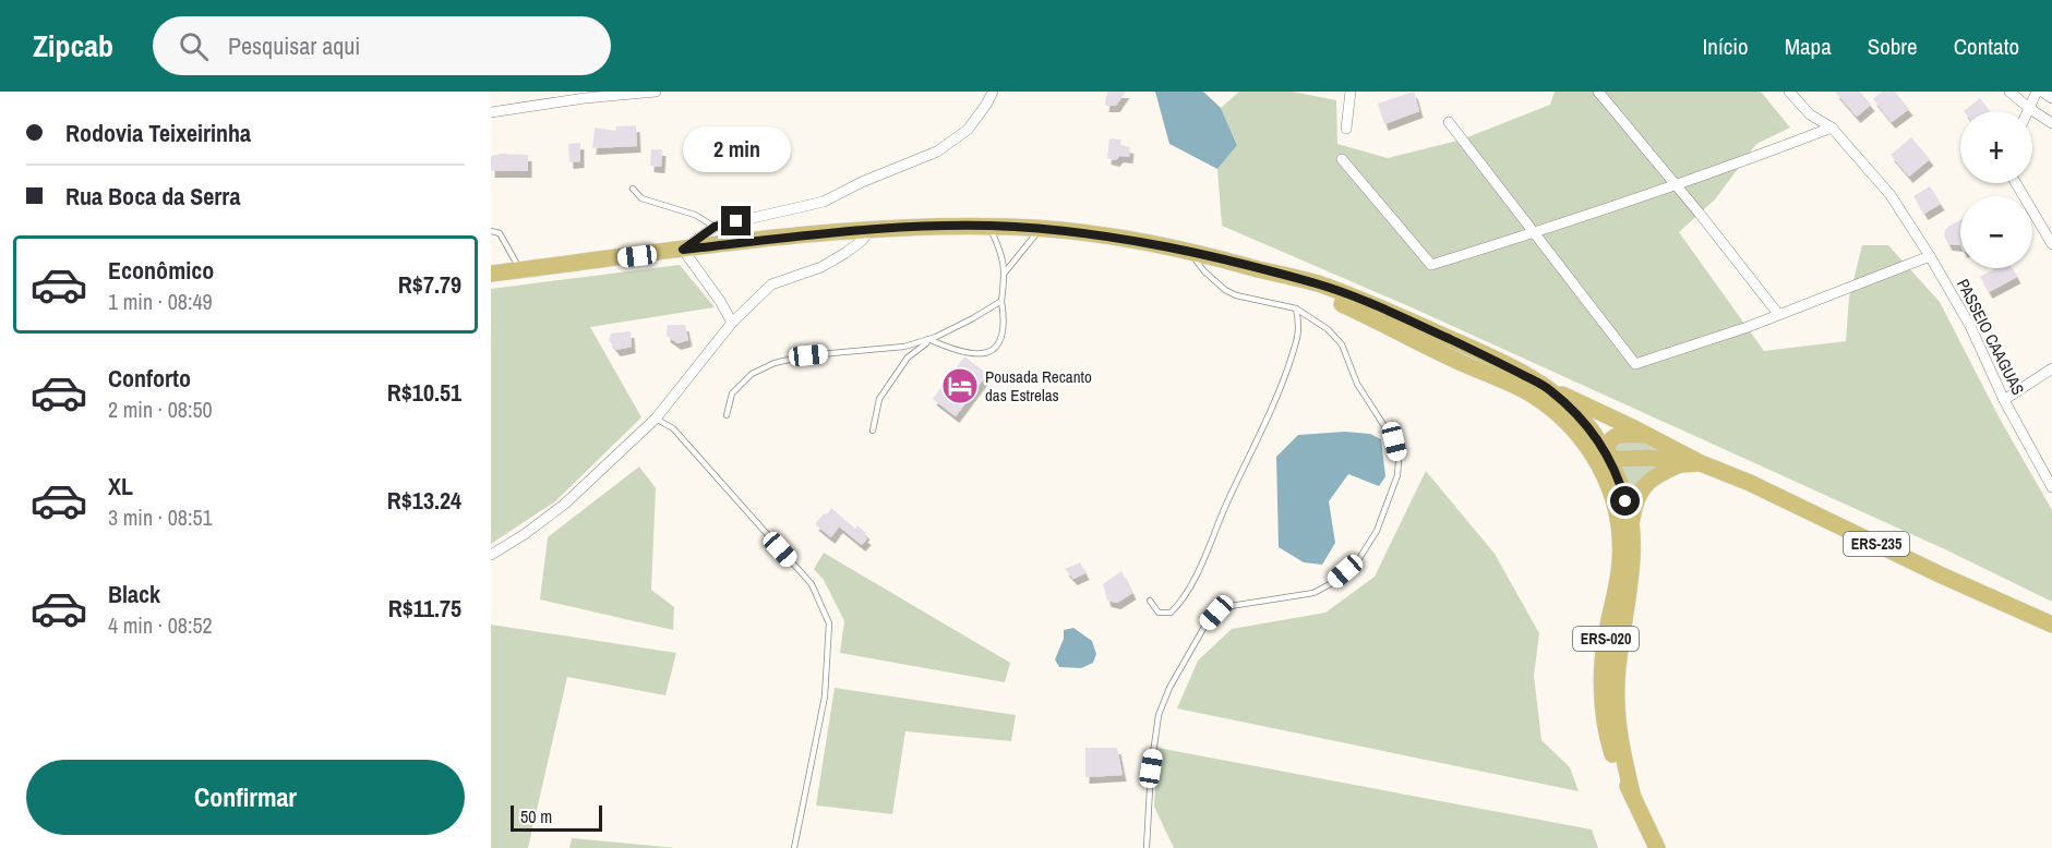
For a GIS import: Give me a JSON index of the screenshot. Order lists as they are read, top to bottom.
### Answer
{
  "streets": {
    "main road": ["ERS-235", "ERS-020"],
    "street": ["PASSEIO CAAGUAS"]
  },
  "crossings": [
    ["ERS-235", "ERS-020"]
  ],
  "places": {
    "hotel": ["Pousada Recanto das Estrelas"]
  },
  "scale_bar": "50 m",
  "page": {
    "header": "Zipcab",
    "search": "Pesquisar aqui",
    "nav": [
      "Início",
      "Mapa",
      "Sobre",
      "Contato"
    ],
    "banner": ["Rodovia Teixeirinha", "Rua Boca da Serra"],
    "map_buttons": ["+", "−"],
    "bubble": "2 min",
    "list": [
      {
        "name": "Econômico",
        "note": "1 min · 08:49",
        "value": "R$7.79"
      },
      {
        "name": "Conforto",
        "note": "2 min · 08:50",
        "value": "R$10.51"
      },
      {
        "name": "XL",
        "note": "3 min · 08:51",
        "value": "R$13.24"
      },
      {
        "name": "Black",
        "note": "4 min · 08:52",
        "value": "R$11.75"
      }
    ],
    "buttons": "Confirmar",
    "scale": "50 m"
  }
}
